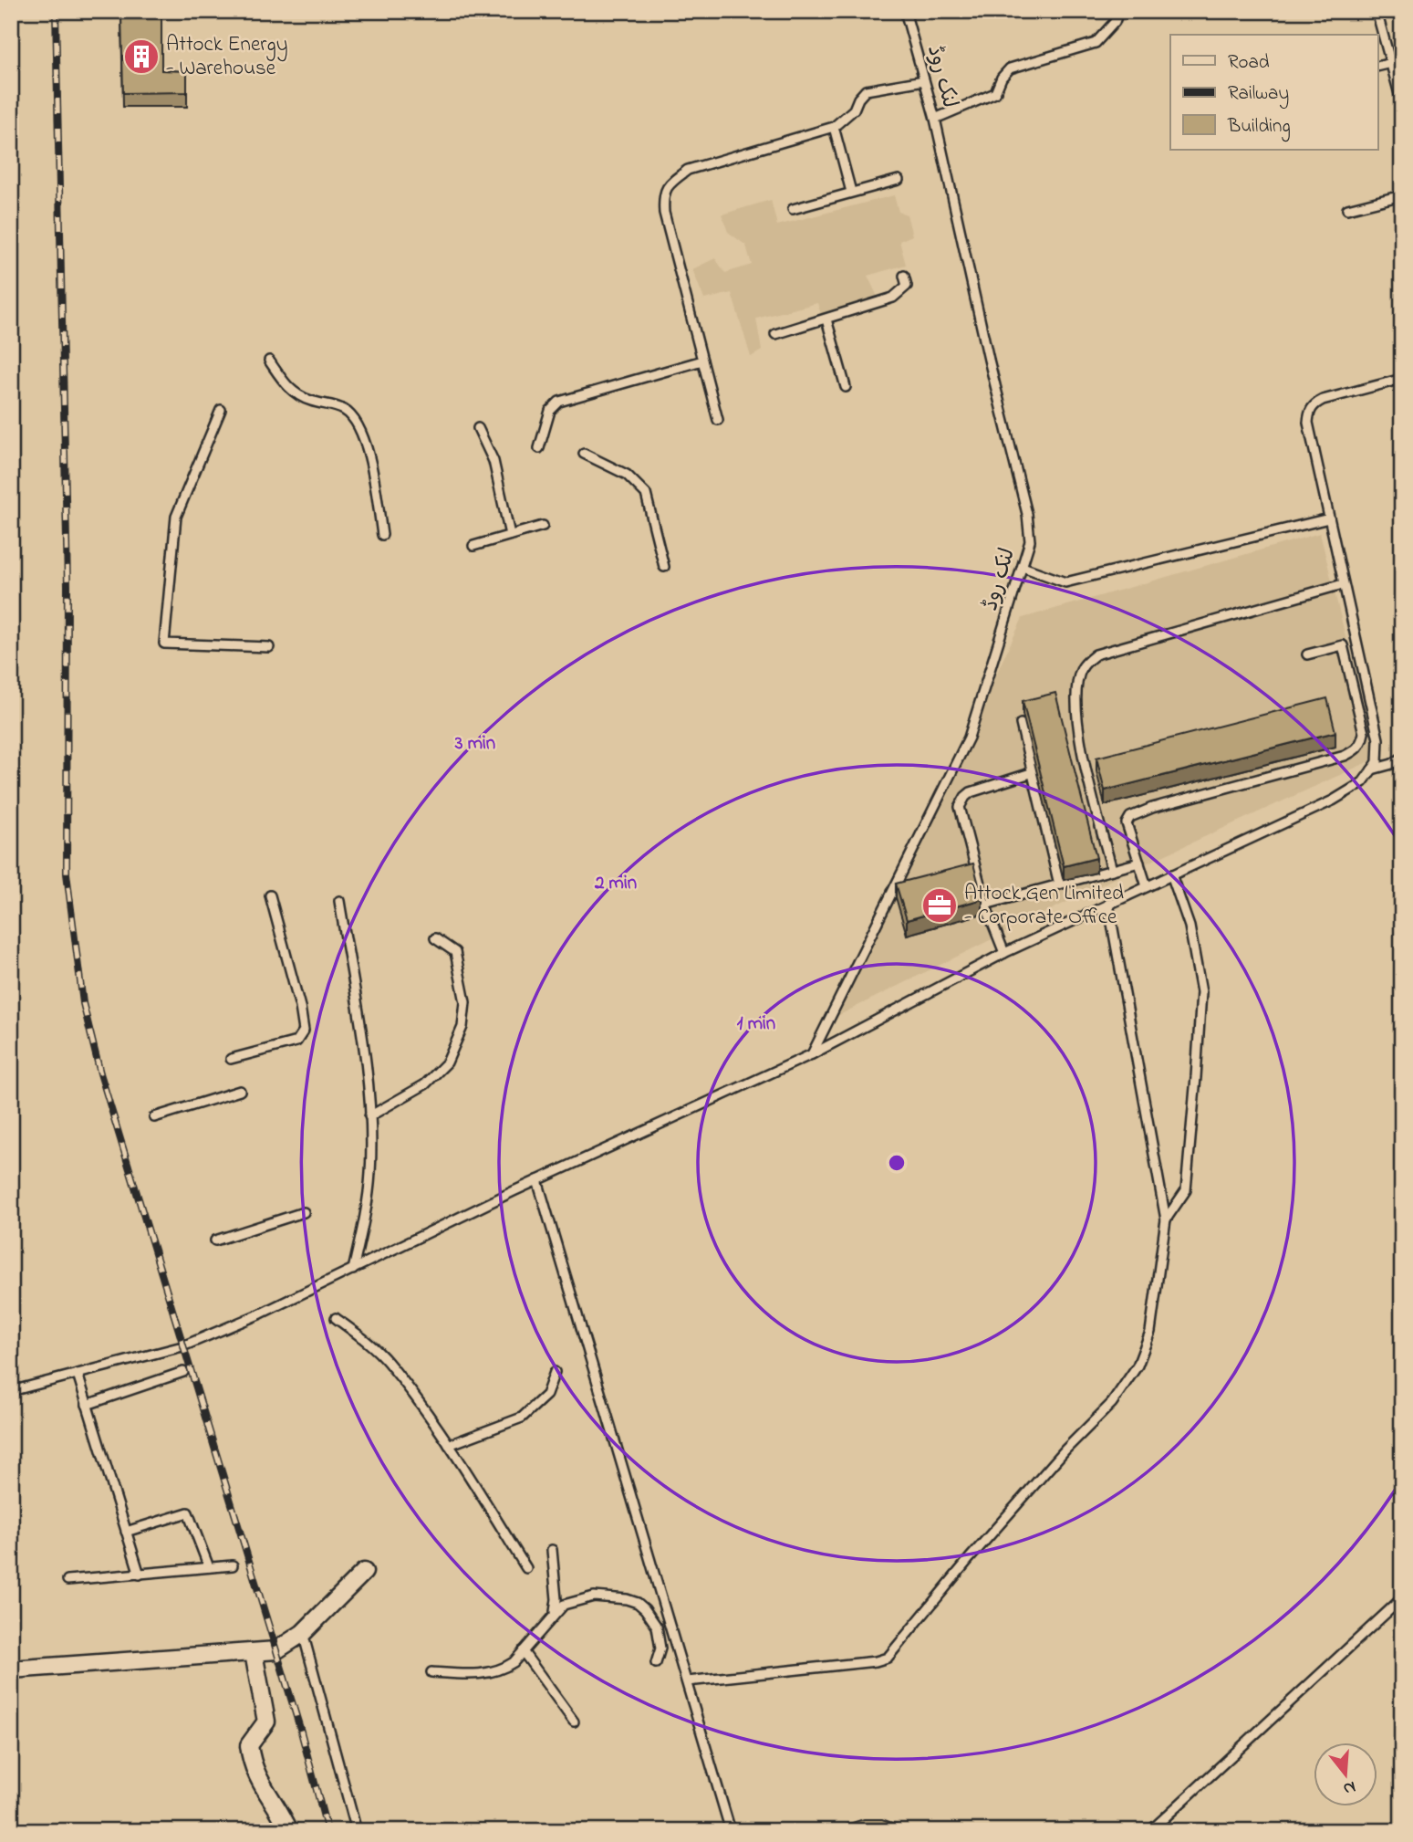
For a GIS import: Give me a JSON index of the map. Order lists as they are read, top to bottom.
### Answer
{
  "streets": {
    "lane": ["لنک روڈ"]
  },
  "places": {
    "building": ["Attock Energy - Warehouse"],
    "office": ["Attock Gen Limited - Corporate Office"]
  },
  "legend": ["Road", "Railway", "Building"],
  "north": "bottom",
  "rings": ["3 min", "2 min", "1 min"]
}
